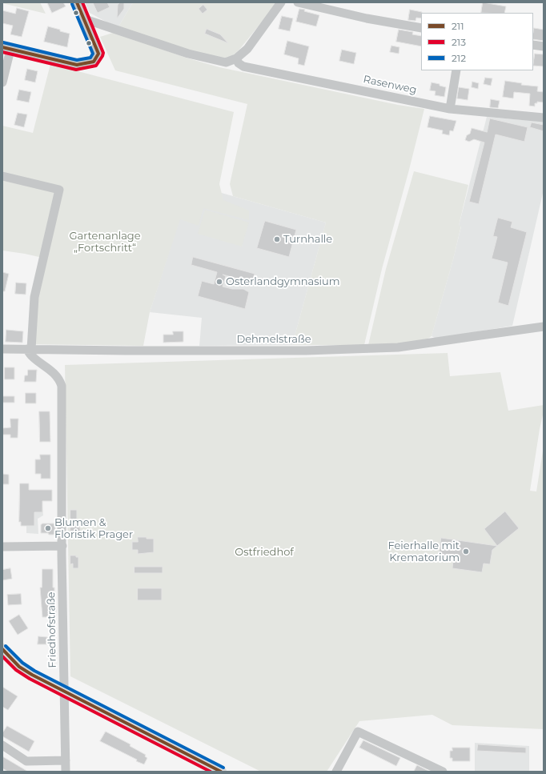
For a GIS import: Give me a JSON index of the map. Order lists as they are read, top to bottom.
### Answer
{
  "streets": {
    "street": ["Rasenweg", "Dehmelstraße", "Friedhofstraße"]
  },
  "crossings": [
    ["Dehmelstraße", "Friedhofstraße"]
  ],
  "parks": ["Gartenanlage „Fortschritt“", "Ostfriedhof"],
  "places": [
    "Turnhalle",
    "Osterlandgymnasium",
    "Blumen & Floristik Prager",
    "Feierhalle mit Krematorium"
  ],
  "lines": ["transit line 211", "transit line 213", "transit line 212"],
  "legend": ["211", "213", "212"]
}
